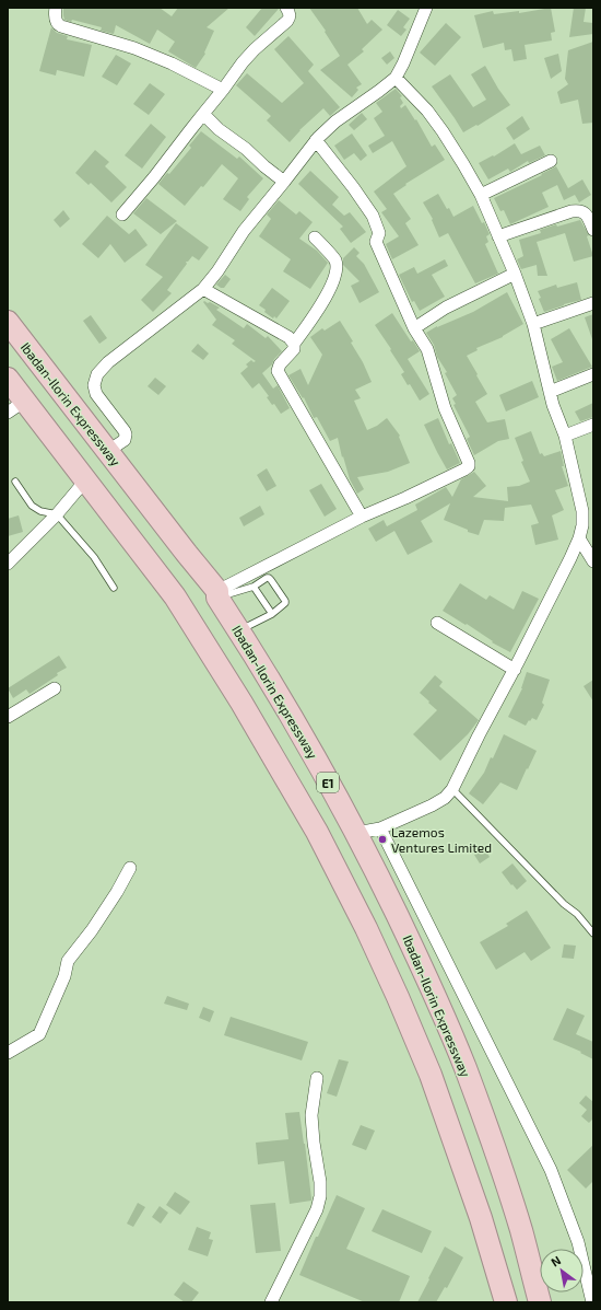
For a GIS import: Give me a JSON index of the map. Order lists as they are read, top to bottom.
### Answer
{
  "streets": {
    "highway": ["Ibadan-Ilorin Expressway", "E1"]
  },
  "places": ["Lazemos Ventures Limited"],
  "north": "top left"
}
